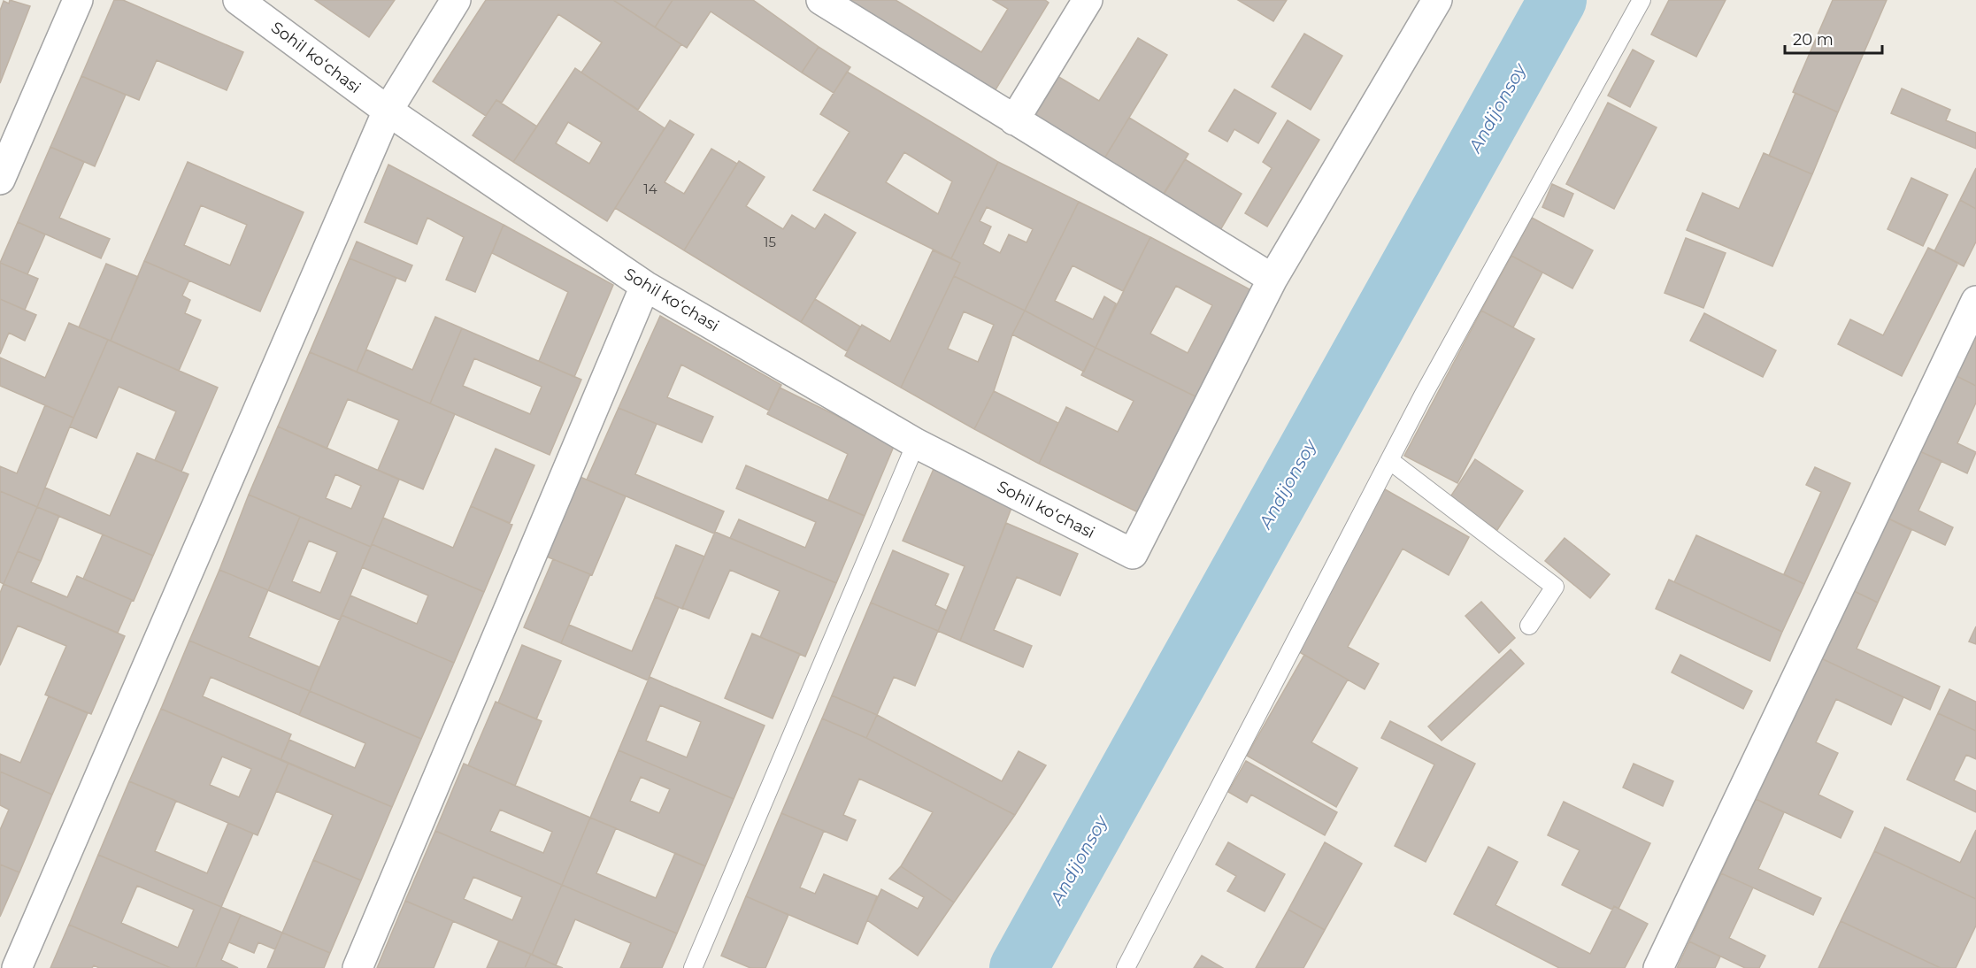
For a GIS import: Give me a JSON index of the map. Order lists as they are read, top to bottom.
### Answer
{
  "streets": {
    "street": ["Sohil koʻchasi"]
  },
  "water": ["Andijonsoy"],
  "house_numbers": ["14", "15"],
  "scale_bar": "20 m"
}
